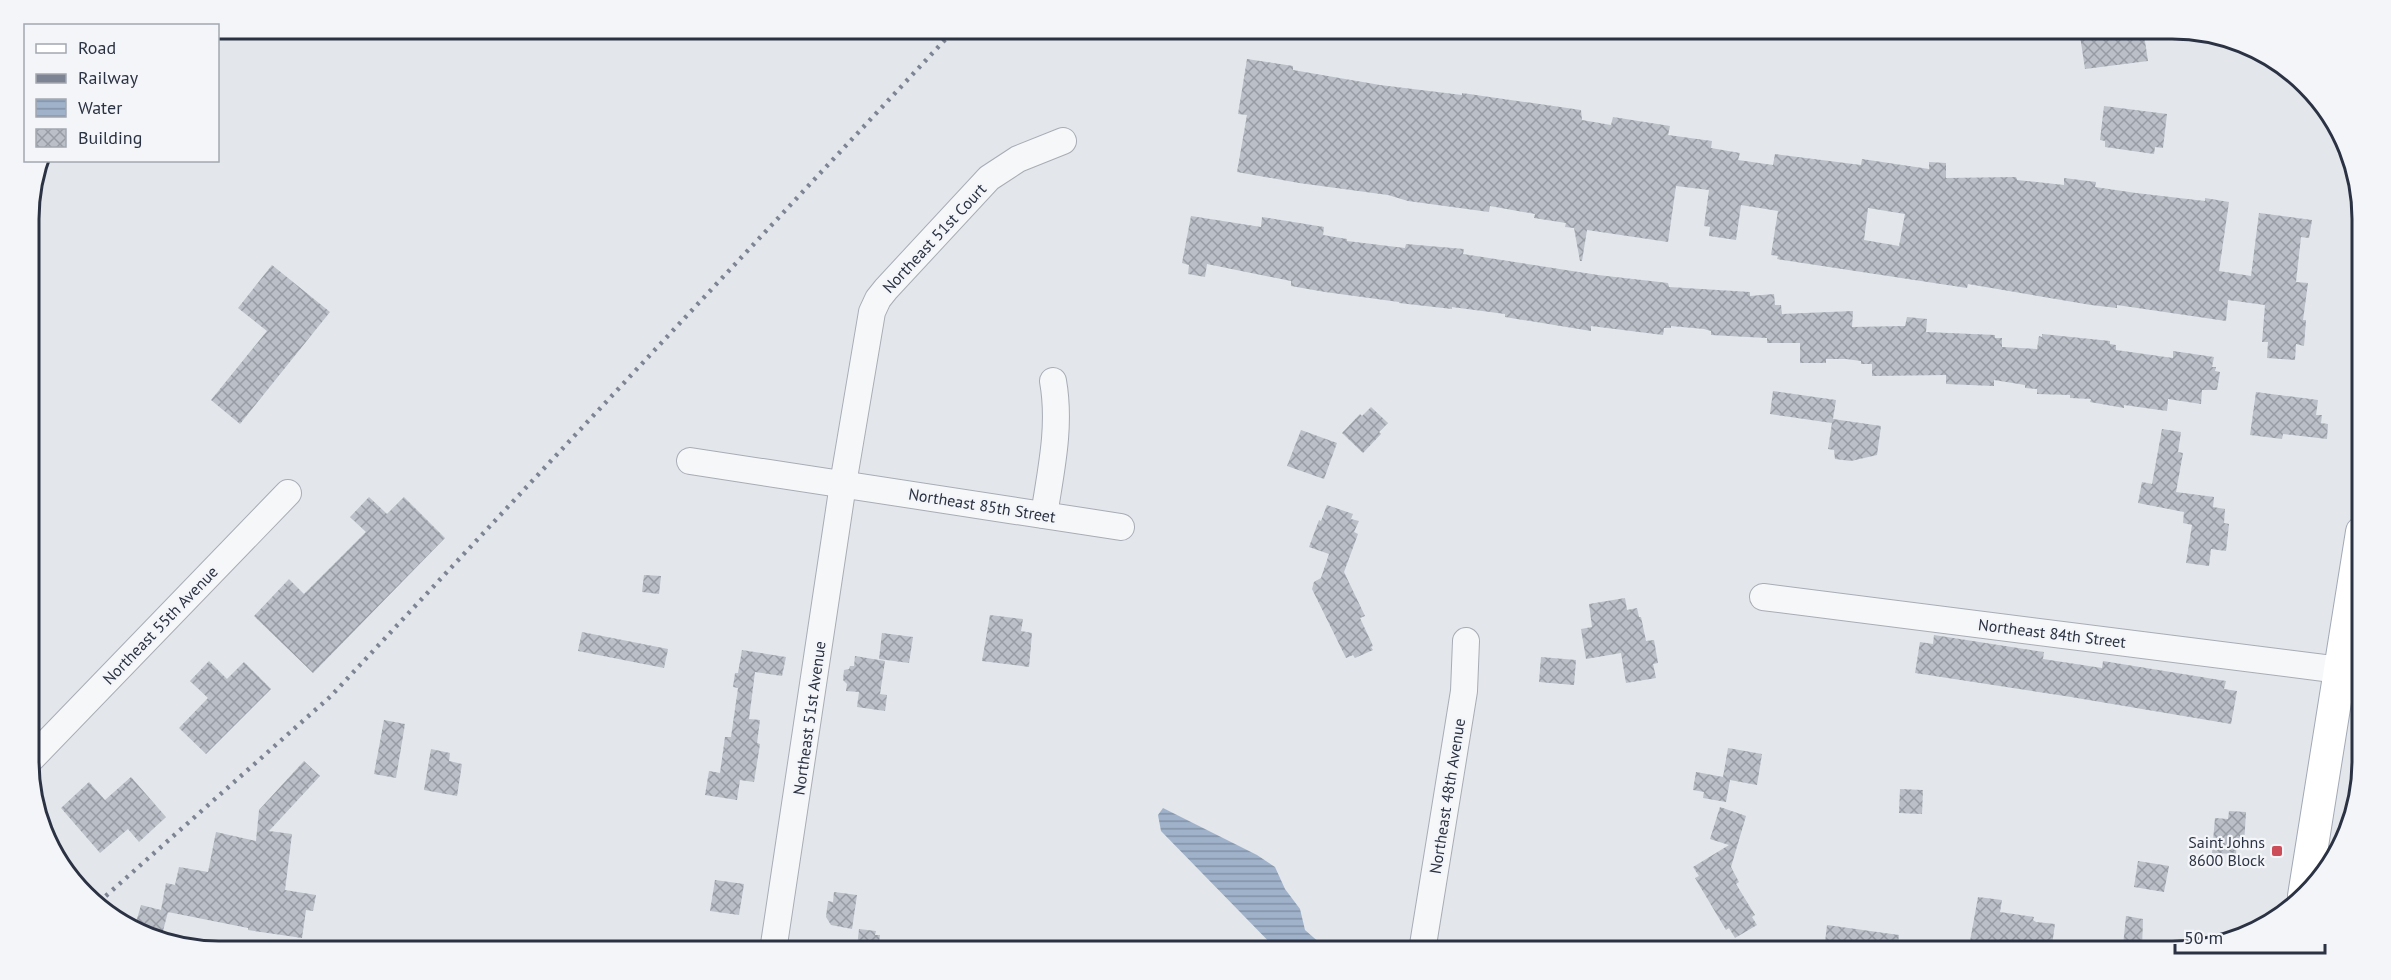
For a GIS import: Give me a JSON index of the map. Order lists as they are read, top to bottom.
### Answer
{
  "streets": {
    "street": [
      "Northeast 51st Court",
      "Northeast 85th Street",
      "Northeast 55th Avenue",
      "Northeast 84th Street",
      "Northeast 51st Avenue",
      "Northeast 48th Avenue"
    ]
  },
  "crossings": [
    ["Northeast 51st Court", "Northeast 85th Street"],
    ["Northeast 51st Court", "Northeast 51st Avenue"],
    ["Northeast 85th Street", "Northeast 51st Avenue"]
  ],
  "places": {
    "transit": ["Saint Johns 8600 Block"]
  },
  "legend": [
    "Road",
    "Railway",
    "Water",
    "Building"
  ],
  "scale_bar": "50 m"
}
